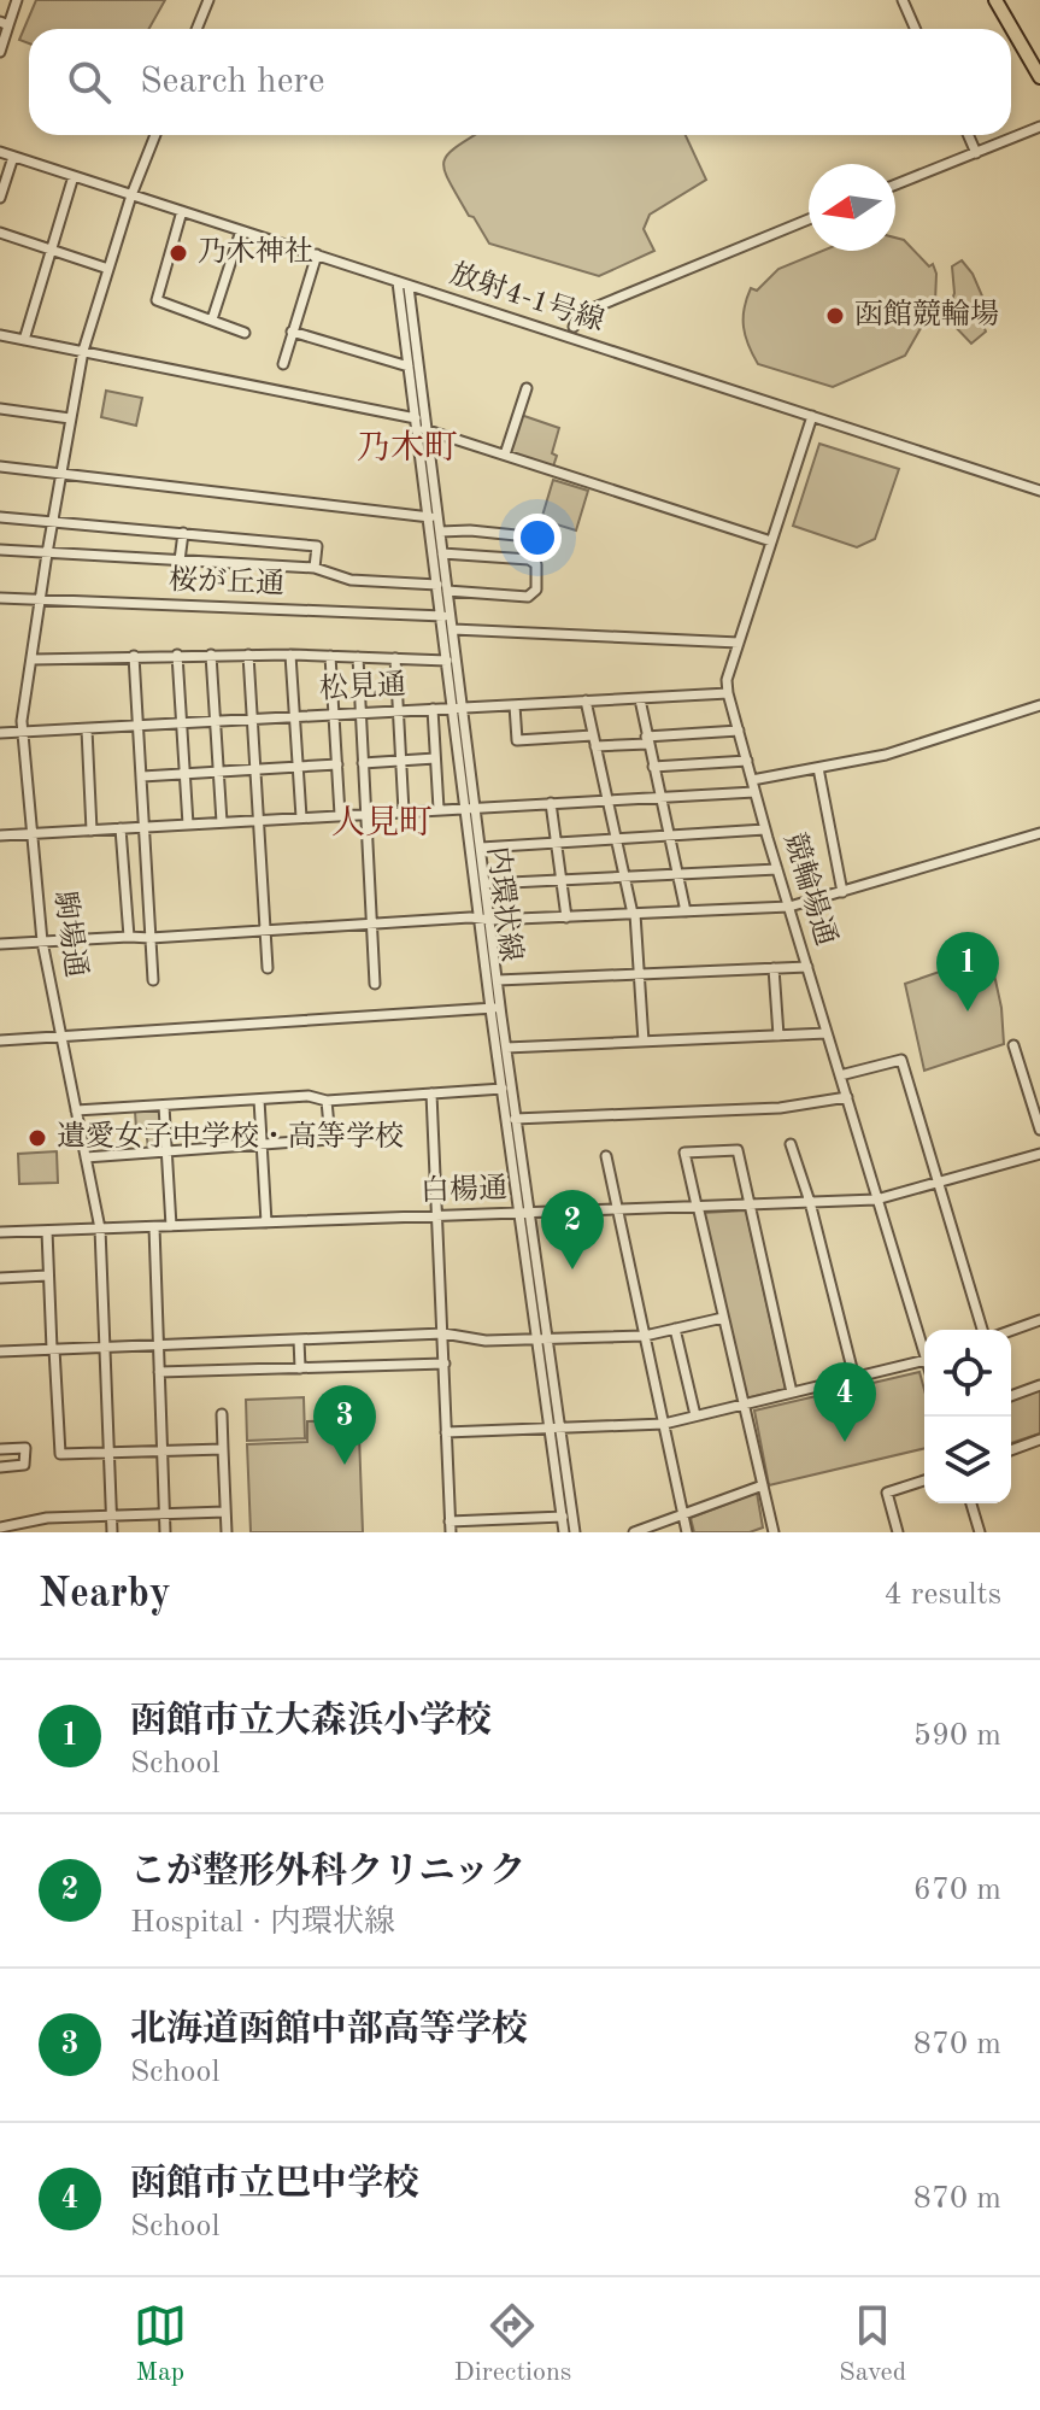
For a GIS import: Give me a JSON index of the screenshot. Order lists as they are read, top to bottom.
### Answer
{
  "streets": {
    "street": [
      "放射4-1号線",
      "桜が丘通",
      "松見通",
      "競輪場通",
      "内環状線",
      "駒場通",
      "白楊通"
    ]
  },
  "crossings": [
    ["放射4-1号線", "競輪場通"],
    ["放射4-1号線", "内環状線"],
    ["放射4-1号線", "駒場通"],
    ["桜が丘通", "内環状線"],
    ["桜が丘通", "駒場通"],
    ["松見通", "競輪場通"],
    ["松見通", "内環状線"],
    ["松見通", "駒場通"],
    ["競輪場通", "白楊通"],
    ["内環状線", "白楊通"],
    ["駒場通", "白楊通"]
  ],
  "districts": ["乃木町", "人見町"],
  "places": ["乃木神社", "函館競輪場", "遺愛女子中学校・高等学校"],
  "north": "left",
  "page": {
    "search": "Search here",
    "pins": [
      "1",
      "2",
      "4",
      "3"
    ],
    "heading": ["Nearby", "4 results"],
    "list": [
      {
        "mark": "1",
        "name": "函館市立大森浜小学校",
        "note": "School",
        "value": "590 m"
      },
      {
        "mark": "2",
        "name": "こが整形外科クリニック",
        "note": "Hospital · 内環状線",
        "value": "670 m"
      },
      {
        "mark": "3",
        "name": "北海道函館中部高等学校",
        "note": "School",
        "value": "870 m"
      },
      {
        "mark": "4",
        "name": "函館市立巴中学校",
        "note": "School",
        "value": "870 m"
      }
    ],
    "nav": ["Map", "Directions", "Saved"]
  }
}
